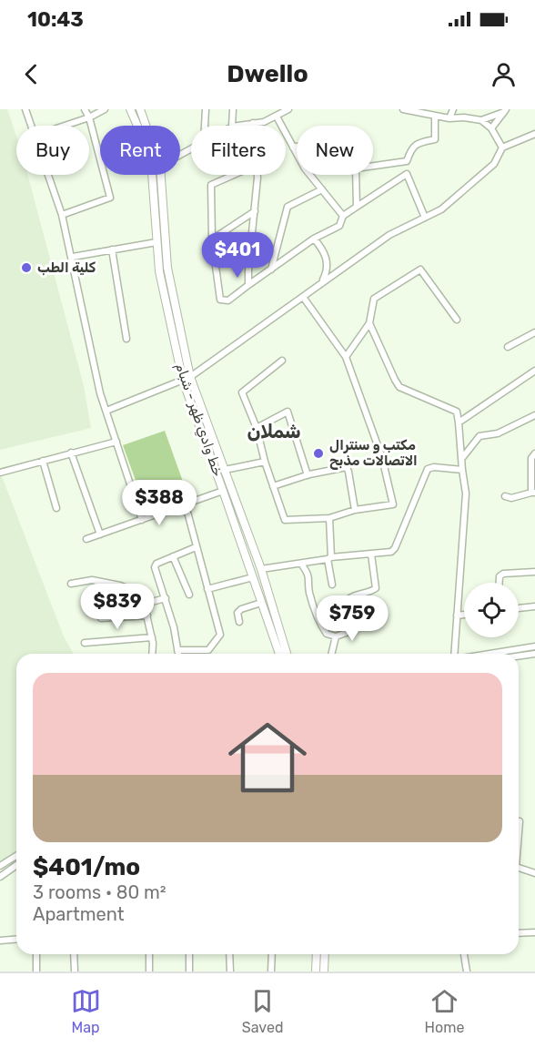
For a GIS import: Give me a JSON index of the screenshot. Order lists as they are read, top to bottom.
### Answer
{
  "streets": {
    "main road": ["خط وادي ظهر - شبام"]
  },
  "districts": ["شملان"],
  "places": ["كلية الطب", "مكتب و سنترال الاتصالات مذبح"],
  "page": {
    "status": "10:43",
    "header": "Dwello",
    "chip": [
      "Buy",
      "Rent",
      "Filters",
      "New"
    ],
    "price": [
      "$401",
      "$388",
      "$839",
      "$759"
    ],
    "list": [
      {
        "name": "$401/mo",
        "note": "3 rooms · 80 m² · Apartment"
      }
    ],
    "tabs": ["Map", "Saved", "Home"]
  }
}
